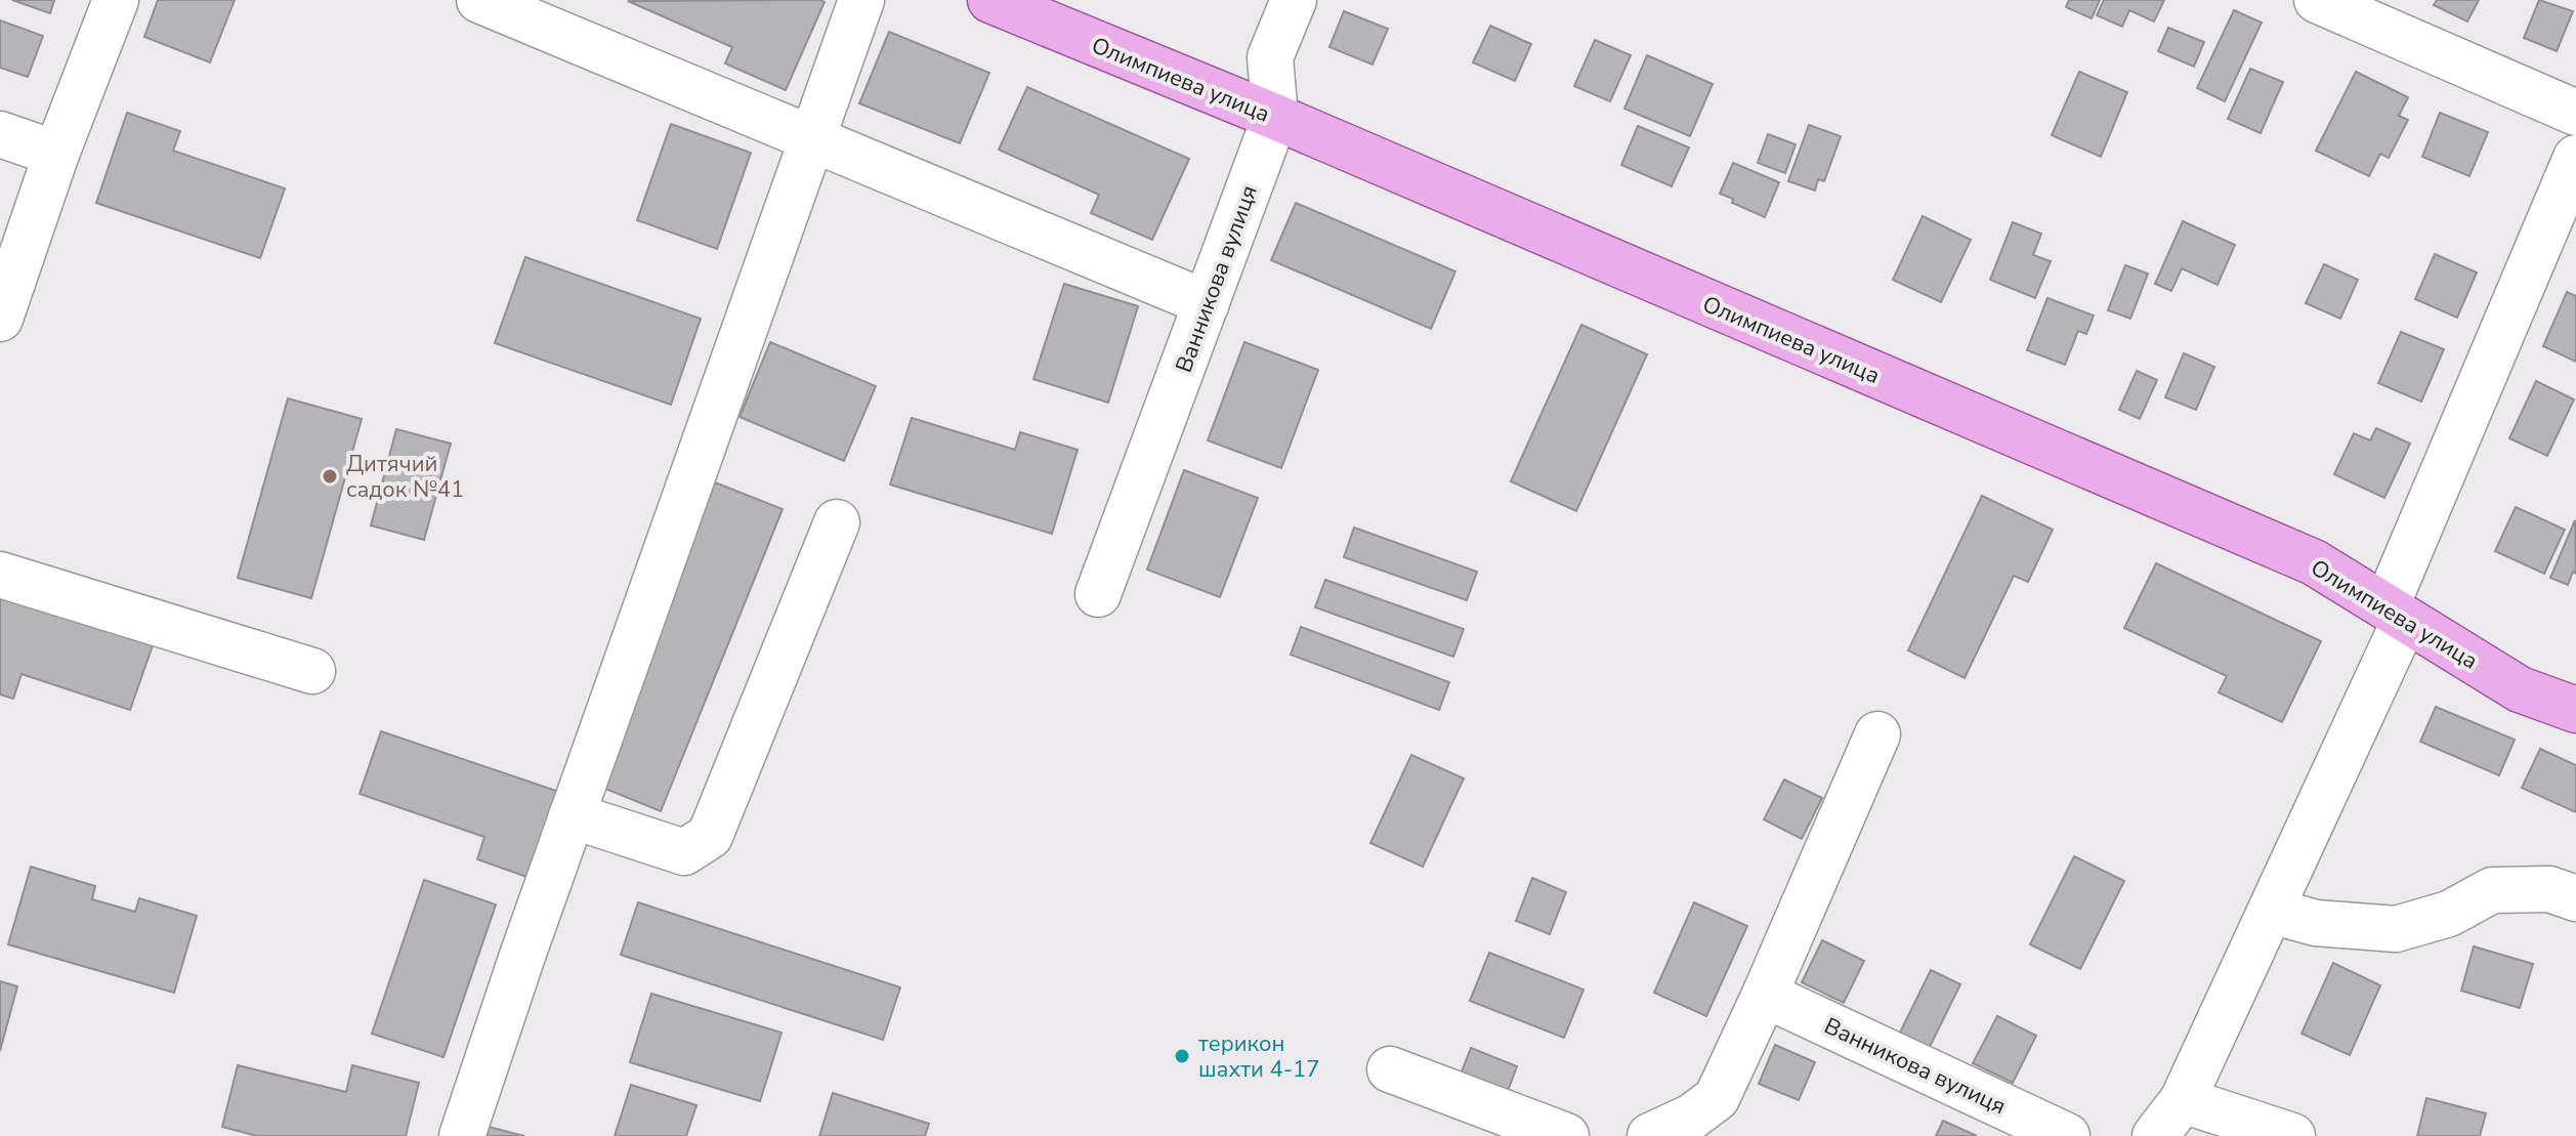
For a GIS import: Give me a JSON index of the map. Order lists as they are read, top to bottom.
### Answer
{
  "streets": {
    "main road": ["Олимпиева улица"],
    "street": ["Ванникова вулиця"]
  },
  "crossings": [
    ["Олимпиева улица", "Ванникова вулиця"]
  ],
  "places": ["Дитячий садок №41", "терикон шахти 4-17"]
}
